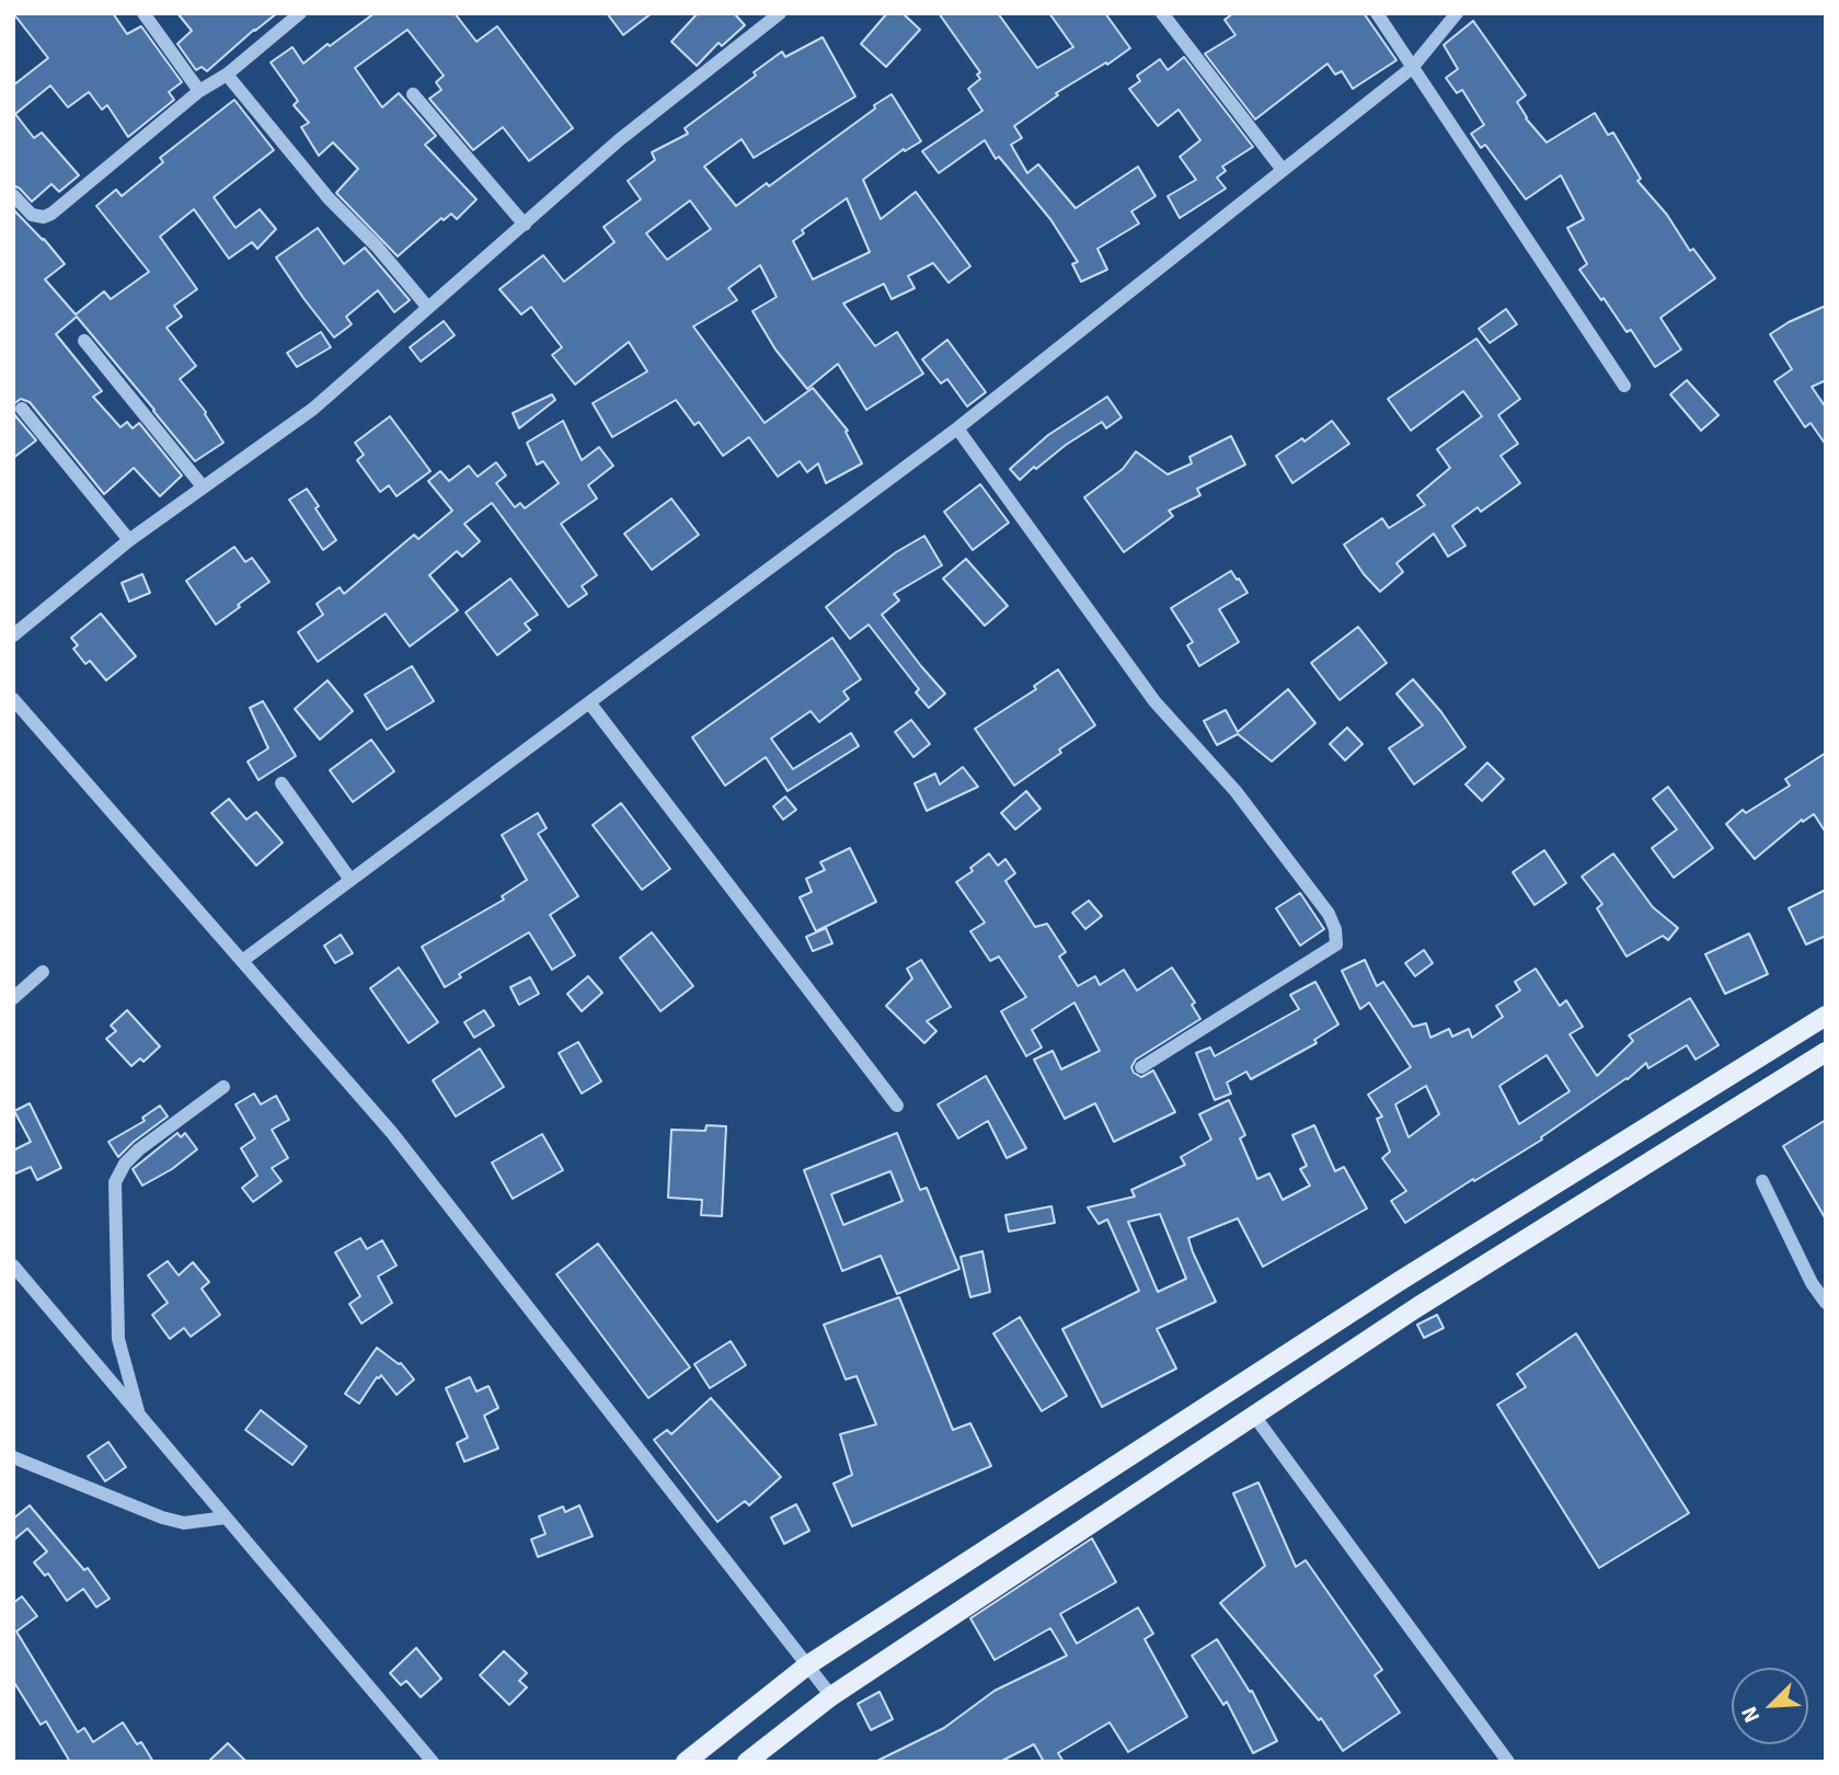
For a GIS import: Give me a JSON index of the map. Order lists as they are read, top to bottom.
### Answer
{
  "north": "bottom left"
}
